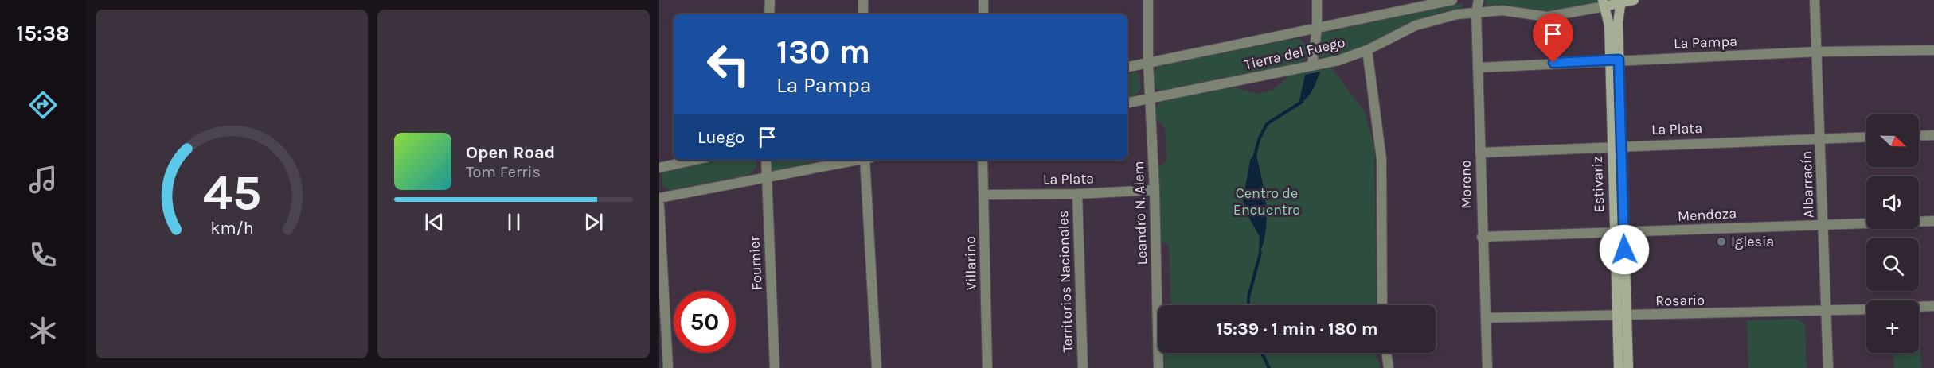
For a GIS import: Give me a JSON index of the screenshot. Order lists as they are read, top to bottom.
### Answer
{
  "streets": {
    "main road": ["Tierra del Fuego", "Estivariz"],
    "street": [
      "La Pampa",
      "La Plata",
      "Moreno",
      "Albarracín",
      "Leandro N. Alem",
      "Mendoza",
      "Fournier",
      "Villarino",
      "Territorios Nacionales",
      "Rosario"
    ]
  },
  "crossings": [
    ["La Pampa", "Moreno"],
    ["La Pampa", "Estivariz"],
    ["La Pampa", "Albarracín"],
    ["Tierra del Fuego", "Moreno"],
    ["Tierra del Fuego", "Estivariz"],
    ["Tierra del Fuego", "Leandro N. Alem"],
    ["La Plata", "Moreno"],
    ["La Plata", "Estivariz"],
    ["La Plata", "Albarracín"],
    ["La Plata", "Leandro N. Alem"],
    ["La Plata", "Villarino"],
    ["La Plata", "Territorios Nacionales"],
    ["Moreno", "Mendoza"],
    ["Moreno", "Rosario"],
    ["Estivariz", "Mendoza"],
    ["Estivariz", "Rosario"],
    ["Albarracín", "Mendoza"],
    ["Albarracín", "Rosario"]
  ],
  "parks": ["Centro de Encuentro"],
  "places": ["Iglesia"],
  "north": "bottom right",
  "page": {
    "tabs": "15:38",
    "turn": ["130 m", "La Pampa"],
    "map_buttons": "+",
    "then": "Luego",
    "song": ["Open Road", "Tom Ferris"],
    "limit": "50",
    "trip": "15:39 · 1 min · 180 m",
    "gauge": ["45", "km/h"]
  }
}
